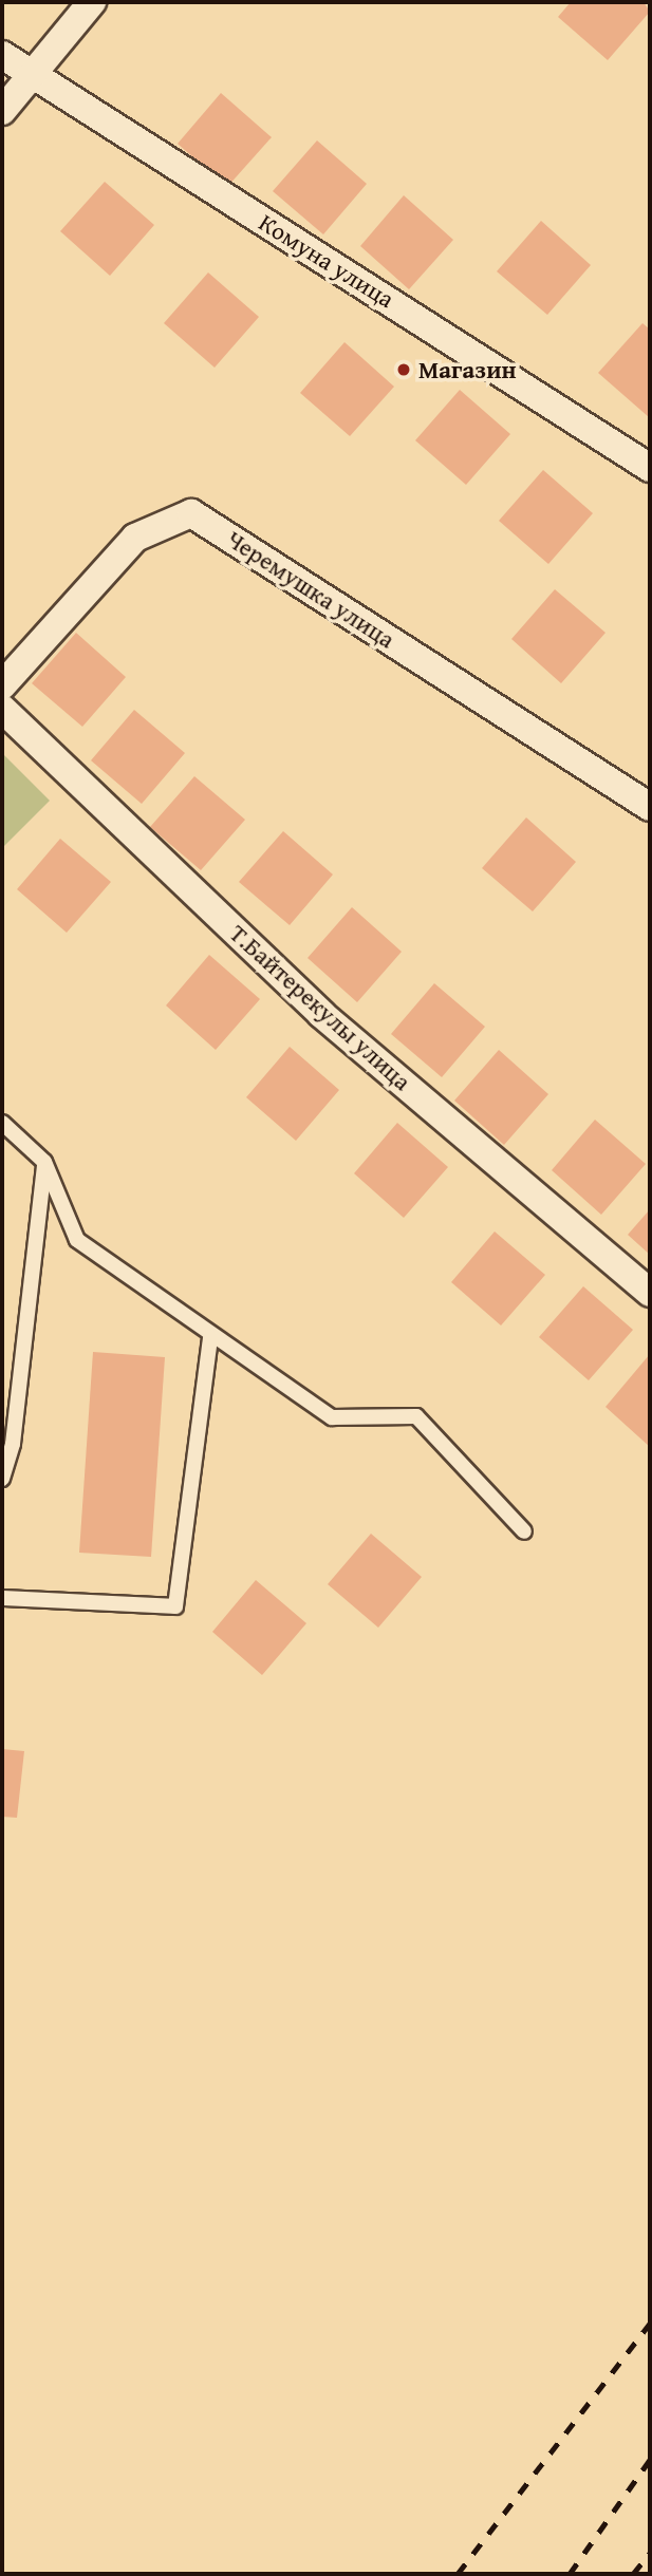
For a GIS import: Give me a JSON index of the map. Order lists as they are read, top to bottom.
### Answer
{
  "streets": {
    "street": ["Комуна улица", "Черемушка улица", "Т.Байтерекулы улица"]
  },
  "places": ["Магазин"]
}
